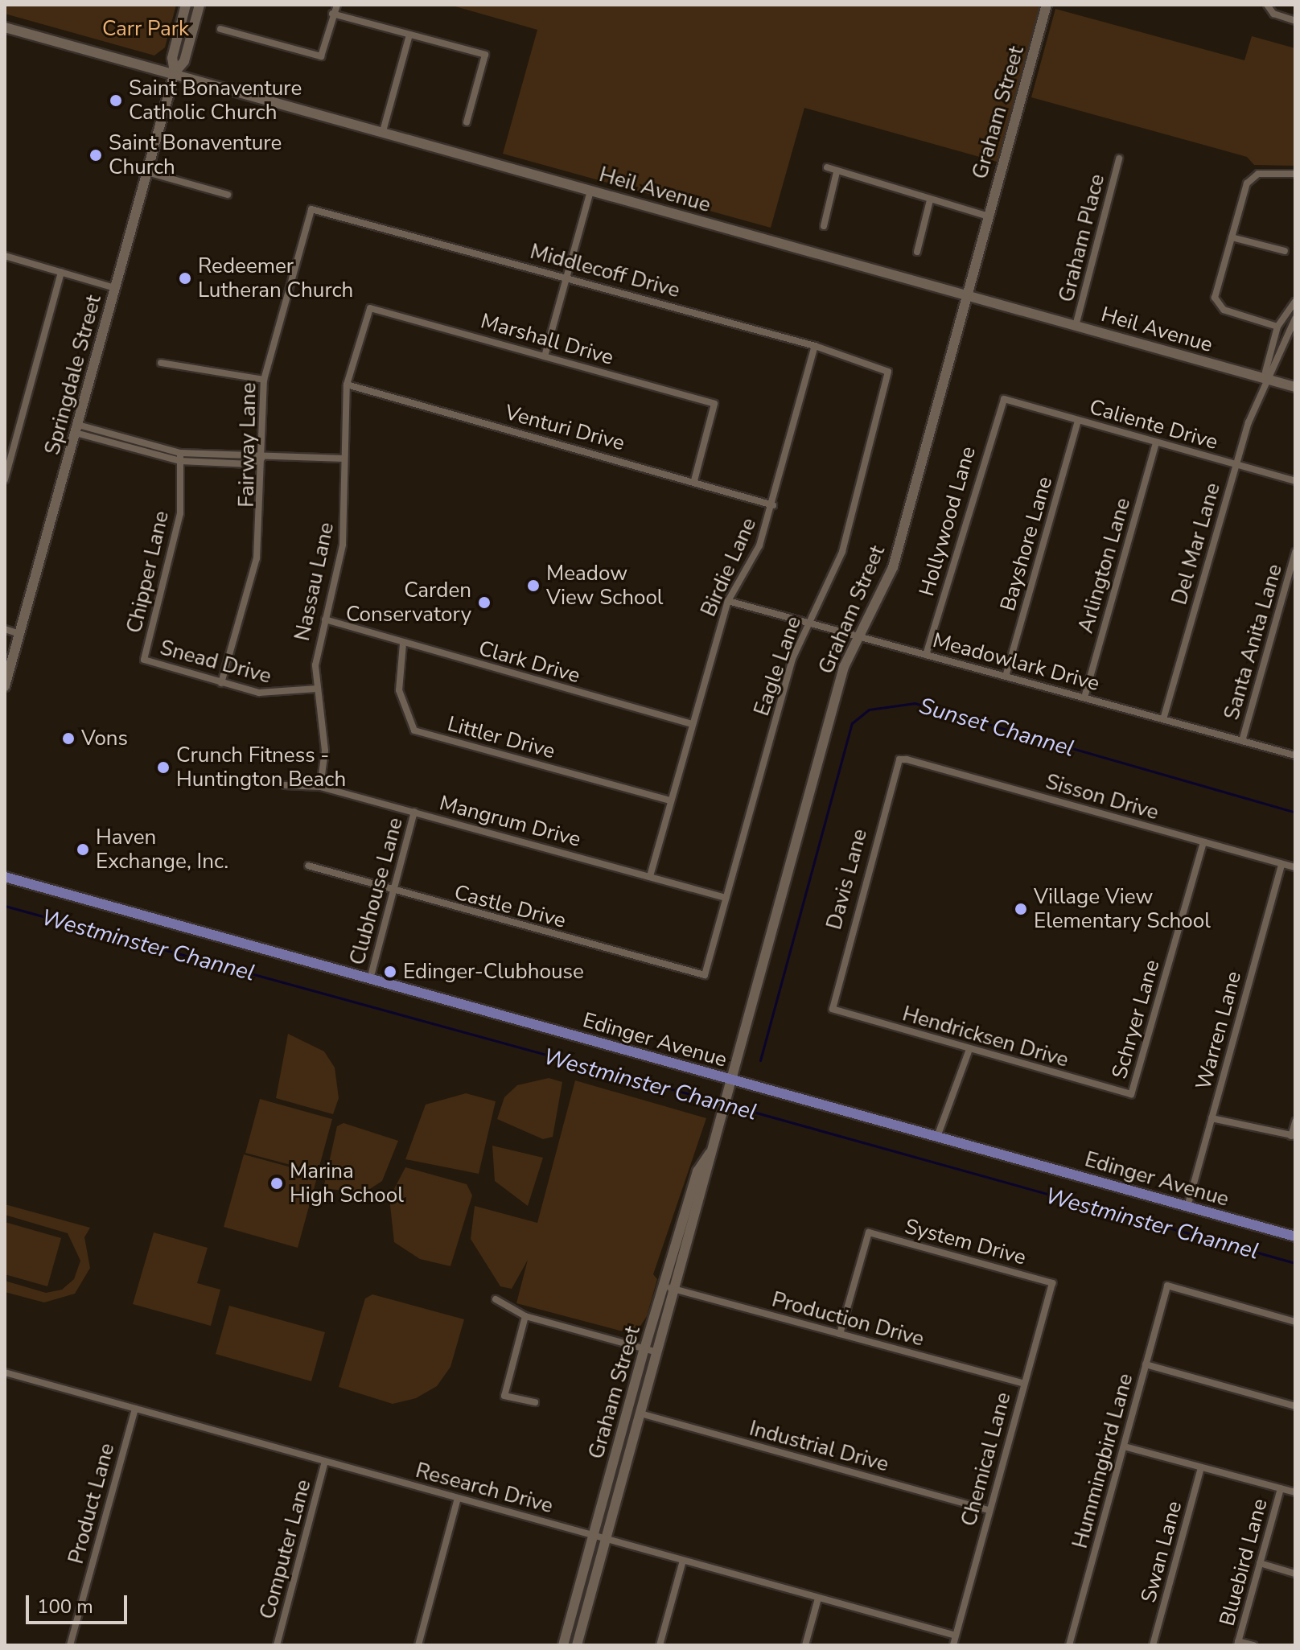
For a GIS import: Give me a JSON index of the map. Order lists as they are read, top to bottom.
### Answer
{
  "streets": {
    "main road": ["Edinger Avenue"],
    "street": [
      "Graham Street",
      "Heil Avenue",
      "Graham Place",
      "Middlecoff Drive",
      "Marshall Drive",
      "Springdale Street",
      "Caliente Drive",
      "Venturi Drive",
      "Fairway Lane",
      "Hollywood Lane",
      "Bayshore Lane",
      "Del Mar Lane",
      "Arlington Lane",
      "Birdie Lane",
      "Chipper Lane",
      "Nassau Lane",
      "Santa Anita Lane",
      "Snead Drive",
      "Clark Drive",
      "Meadowlark Drive",
      "Eagle Lane",
      "Littler Drive",
      "Sisson Drive",
      "Mangrum Drive",
      "Davis Lane",
      "Clubhouse Lane",
      "Castle Drive",
      "Schryer Lane",
      "Warren Lane",
      "Hendricksen Drive",
      "System Drive",
      "Production Drive",
      "Industrial Drive",
      "Chemical Lane",
      "Hummingbird Lane",
      "Research Drive",
      "Product Lane",
      "Computer Lane",
      "Swan Lane",
      "Bluebird Lane"
    ]
  },
  "crossings": [
    ["Graham Street", "Heil Avenue"],
    ["Graham Street", "Meadowlark Drive"],
    ["Graham Street", "Edinger Avenue"],
    ["Graham Street", "Production Drive"],
    ["Graham Street", "Industrial Drive"],
    ["Graham Street", "Research Drive"],
    ["Heil Avenue", "Graham Place"],
    ["Heil Avenue", "Springdale Street"],
    ["Heil Avenue", "Del Mar Lane"],
    ["Middlecoff Drive", "Fairway Lane"],
    ["Middlecoff Drive", "Birdie Lane"],
    ["Middlecoff Drive", "Eagle Lane"],
    ["Marshall Drive", "Venturi Drive"],
    ["Marshall Drive", "Nassau Lane"],
    ["Caliente Drive", "Hollywood Lane"],
    ["Caliente Drive", "Bayshore Lane"],
    ["Caliente Drive", "Del Mar Lane"],
    ["Caliente Drive", "Arlington Lane"],
    ["Venturi Drive", "Birdie Lane"],
    ["Venturi Drive", "Nassau Lane"],
    ["Fairway Lane", "Snead Drive"],
    ["Hollywood Lane", "Meadowlark Drive"],
    ["Bayshore Lane", "Meadowlark Drive"],
    ["Del Mar Lane", "Meadowlark Drive"],
    ["Arlington Lane", "Meadowlark Drive"],
    ["Birdie Lane", "Clark Drive"],
    ["Birdie Lane", "Meadowlark Drive"],
    ["Birdie Lane", "Littler Drive"],
    ["Birdie Lane", "Mangrum Drive"],
    ["Chipper Lane", "Snead Drive"],
    ["Nassau Lane", "Snead Drive"],
    ["Nassau Lane", "Clark Drive"],
    ["Nassau Lane", "Mangrum Drive"],
    ["Santa Anita Lane", "Meadowlark Drive"],
    ["Clark Drive", "Littler Drive"],
    ["Meadowlark Drive", "Eagle Lane"],
    ["Eagle Lane", "Mangrum Drive"],
    ["Eagle Lane", "Castle Drive"],
    ["Sisson Drive", "Davis Lane"],
    ["Sisson Drive", "Schryer Lane"],
    ["Sisson Drive", "Warren Lane"],
    ["Mangrum Drive", "Clubhouse Lane"],
    ["Davis Lane", "Hendricksen Drive"],
    ["Clubhouse Lane", "Castle Drive"],
    ["Clubhouse Lane", "Edinger Avenue"],
    ["Schryer Lane", "Hendricksen Drive"],
    ["Warren Lane", "Edinger Avenue"],
    ["System Drive", "Production Drive"],
    ["System Drive", "Chemical Lane"],
    ["Production Drive", "Chemical Lane"],
    ["Industrial Drive", "Chemical Lane"],
    ["Chemical Lane", "Research Drive"],
    ["Research Drive", "Product Lane"],
    ["Research Drive", "Computer Lane"]
  ],
  "water": ["Sunset Channel", "Westminster Channel"],
  "parks": ["Carr Park"],
  "places": [
    "Saint Bonaventure Catholic Church",
    "Saint Bonaventure Church",
    "Redeemer Lutheran Church",
    "Meadow View School",
    "Carden Conservatory",
    "Vons",
    "Crunch Fitness - Huntington Beach",
    "Haven Exchange, Inc.",
    "Village View Elementary School",
    "Edinger-Clubhouse",
    "Marina High School"
  ],
  "scale_bar": "100 m"
}
